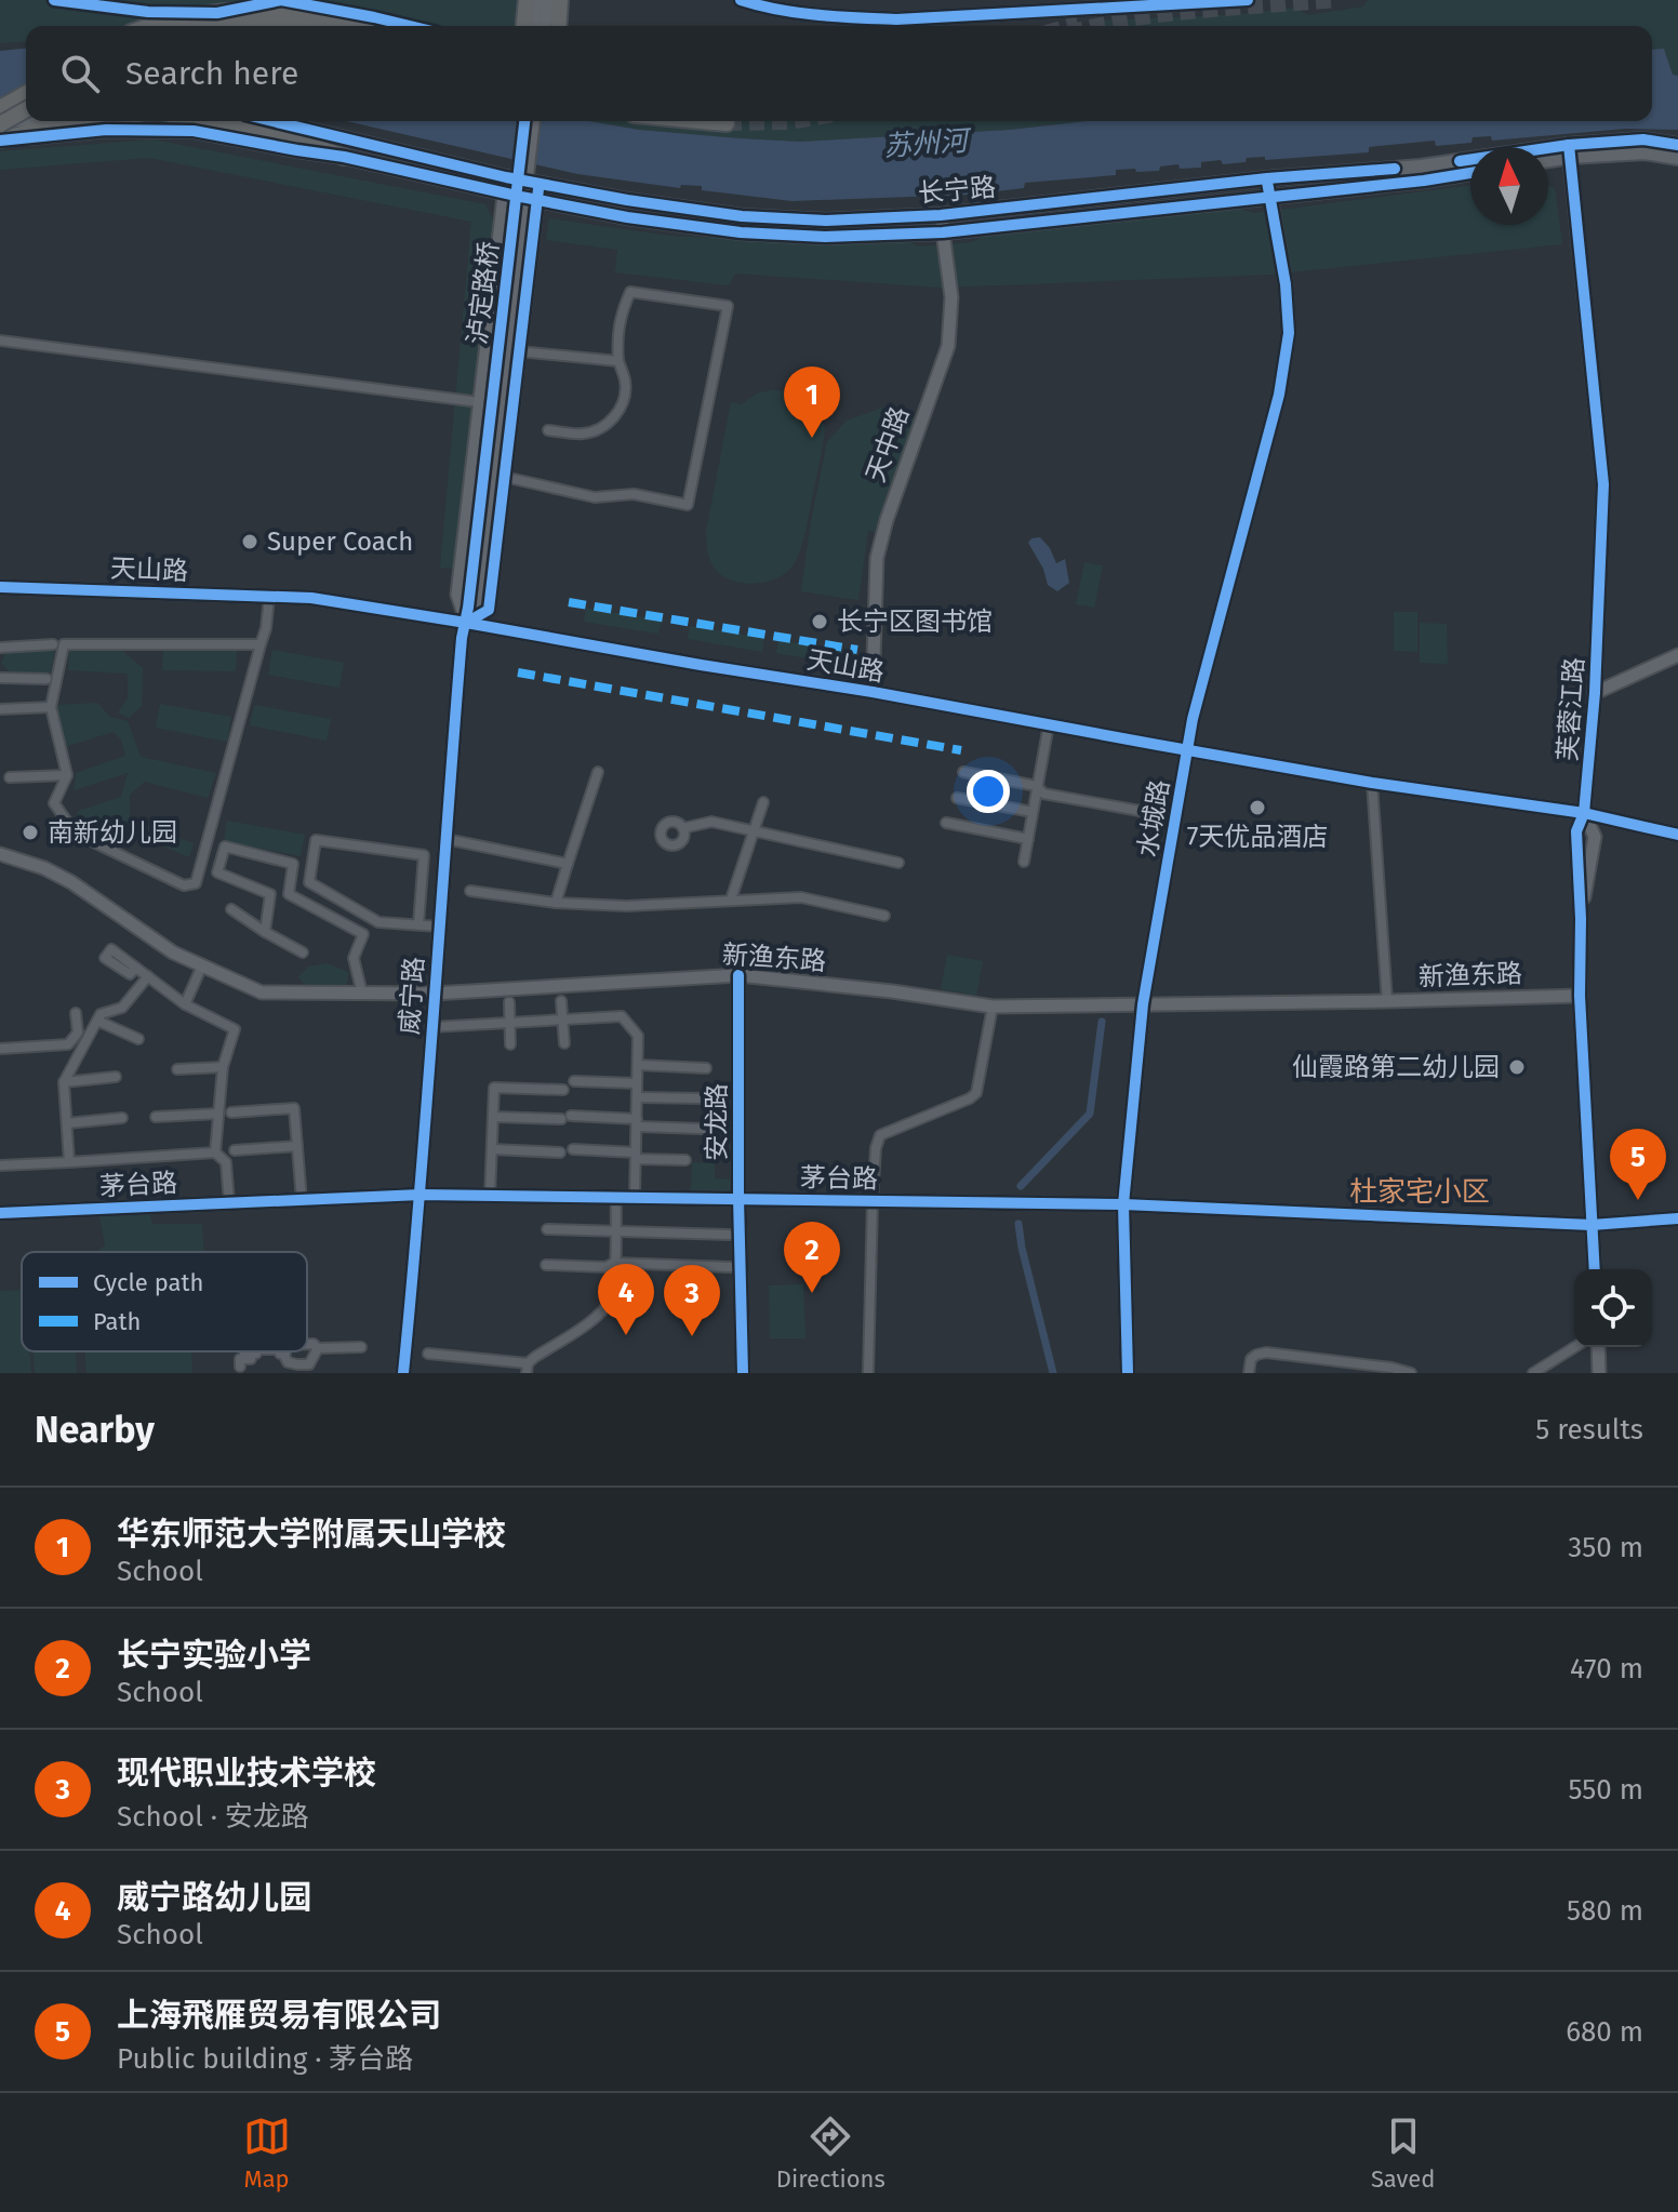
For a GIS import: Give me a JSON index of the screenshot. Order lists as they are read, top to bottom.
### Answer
{
  "streets": {
    "main road": ["长宁路"],
    "street": [
      "泸定路桥",
      "天中路",
      "天山路",
      "芙蓉江路",
      "水城路",
      "新渔东路",
      "威宁路",
      "安龙路",
      "茅台路"
    ]
  },
  "crossings": [
    ["长宁路", "天中路"],
    ["长宁路", "芙蓉江路"],
    ["长宁路", "水城路"],
    ["长宁路", "威宁路"],
    ["泸定路桥", "威宁路"],
    ["天中路", "天山路"],
    ["天山路", "芙蓉江路"],
    ["天山路", "水城路"],
    ["天山路", "威宁路"],
    ["芙蓉江路", "新渔东路"],
    ["芙蓉江路", "茅台路"],
    ["水城路", "新渔东路"],
    ["水城路", "茅台路"],
    ["新渔东路", "威宁路"],
    ["新渔东路", "安龙路"],
    ["威宁路", "茅台路"],
    ["安龙路", "茅台路"]
  ],
  "districts": ["杜家宅小区"],
  "water": ["苏州河"],
  "places": [
    "Super Coach",
    "长宁区图书馆",
    "7天优品酒店",
    "南新幼儿园",
    "仙霞路第二幼儿园"
  ],
  "legend": ["Cycle path", "Path"],
  "north": "top",
  "page": {
    "search": "Search here",
    "pins": [
      "1",
      "5",
      "2",
      "4",
      "3"
    ],
    "heading": ["Nearby", "5 results"],
    "list": [
      {
        "mark": "1",
        "name": "华东师范大学附属天山学校",
        "note": "School",
        "value": "350 m"
      },
      {
        "mark": "2",
        "name": "长宁实验小学",
        "note": "School",
        "value": "470 m"
      },
      {
        "mark": "3",
        "name": "现代职业技术学校",
        "note": "School · 安龙路",
        "value": "550 m"
      },
      {
        "mark": "4",
        "name": "威宁路幼儿园",
        "note": "School",
        "value": "580 m"
      },
      {
        "mark": "5",
        "name": "上海飛雁贸易有限公司",
        "note": "Public building · 茅台路",
        "value": "680 m"
      }
    ],
    "nav": ["Map", "Directions", "Saved"]
  }
}
